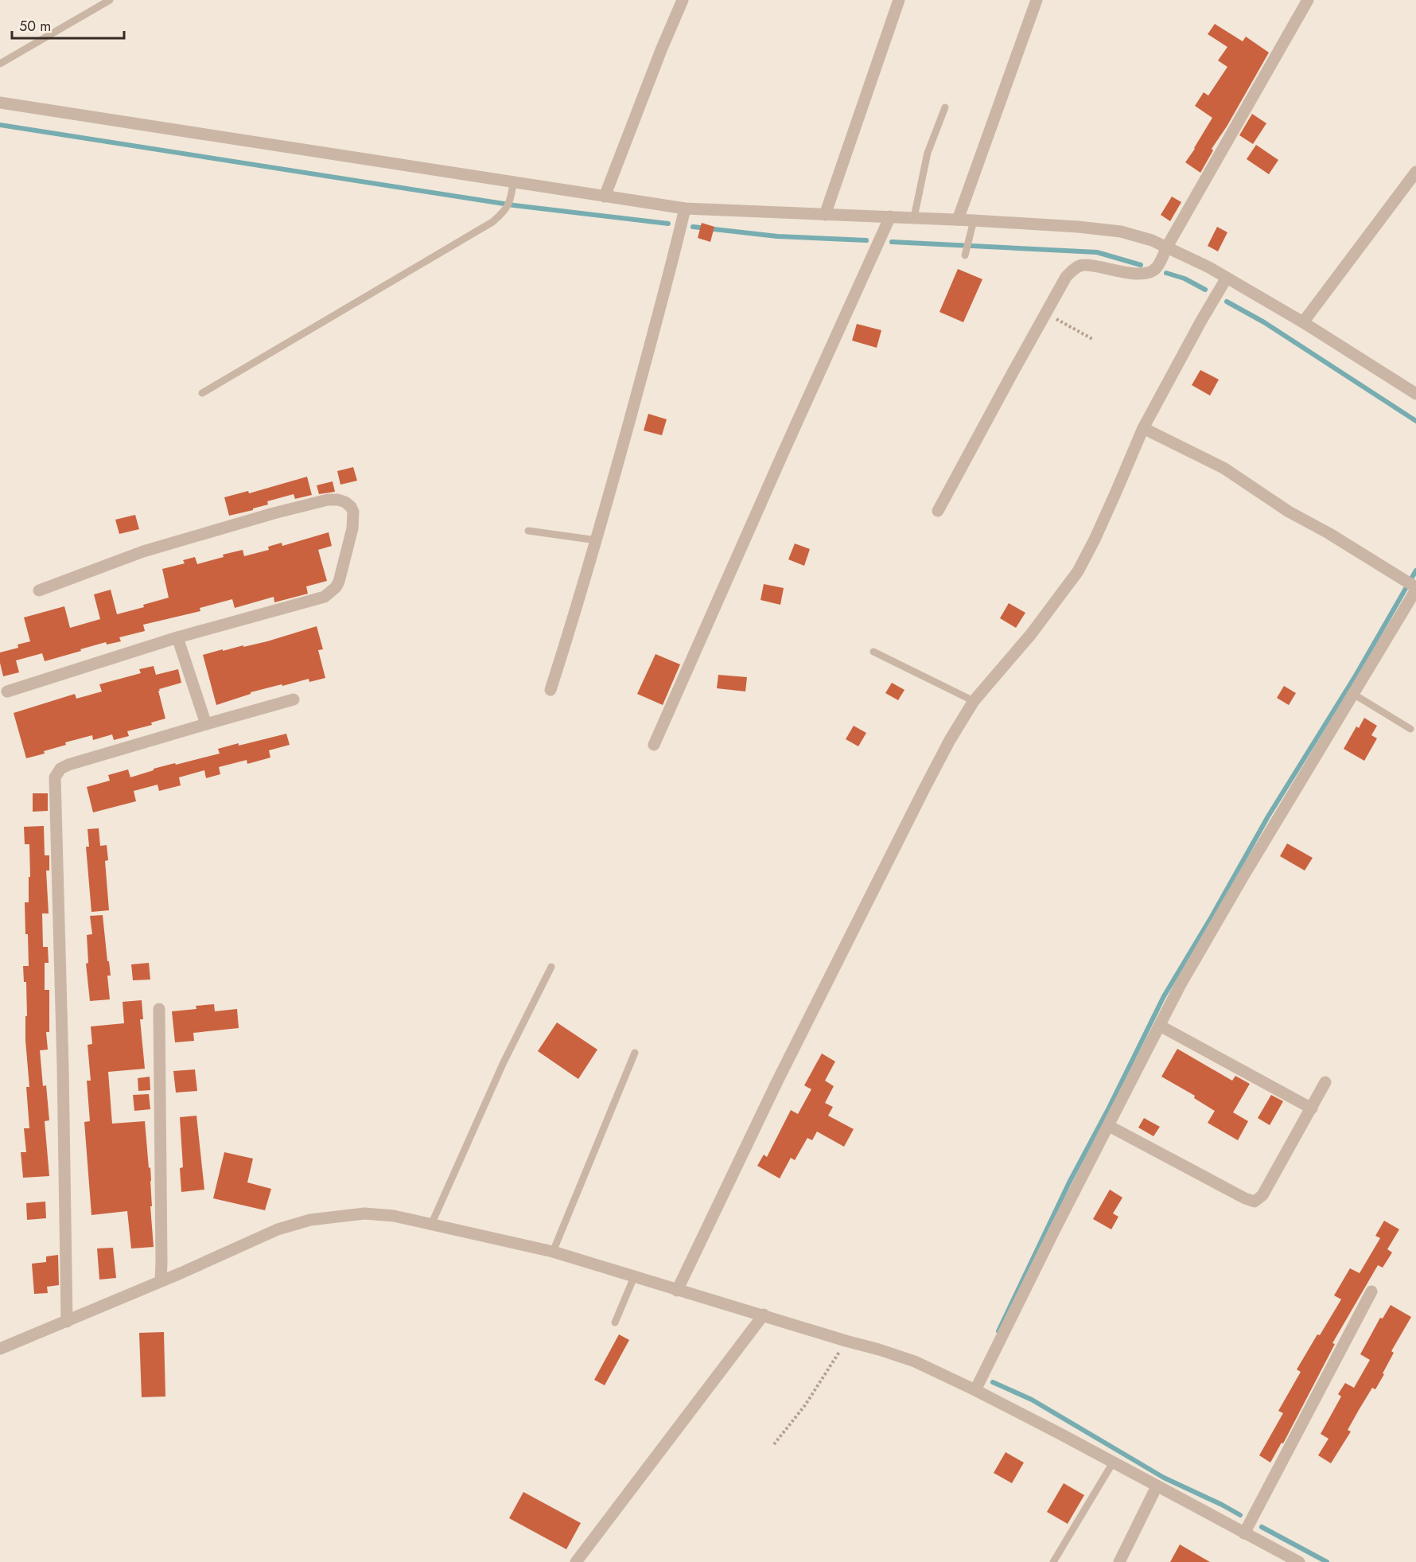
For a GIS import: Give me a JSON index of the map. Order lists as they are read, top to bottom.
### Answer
{
  "scale_bar": "50 m"
}
